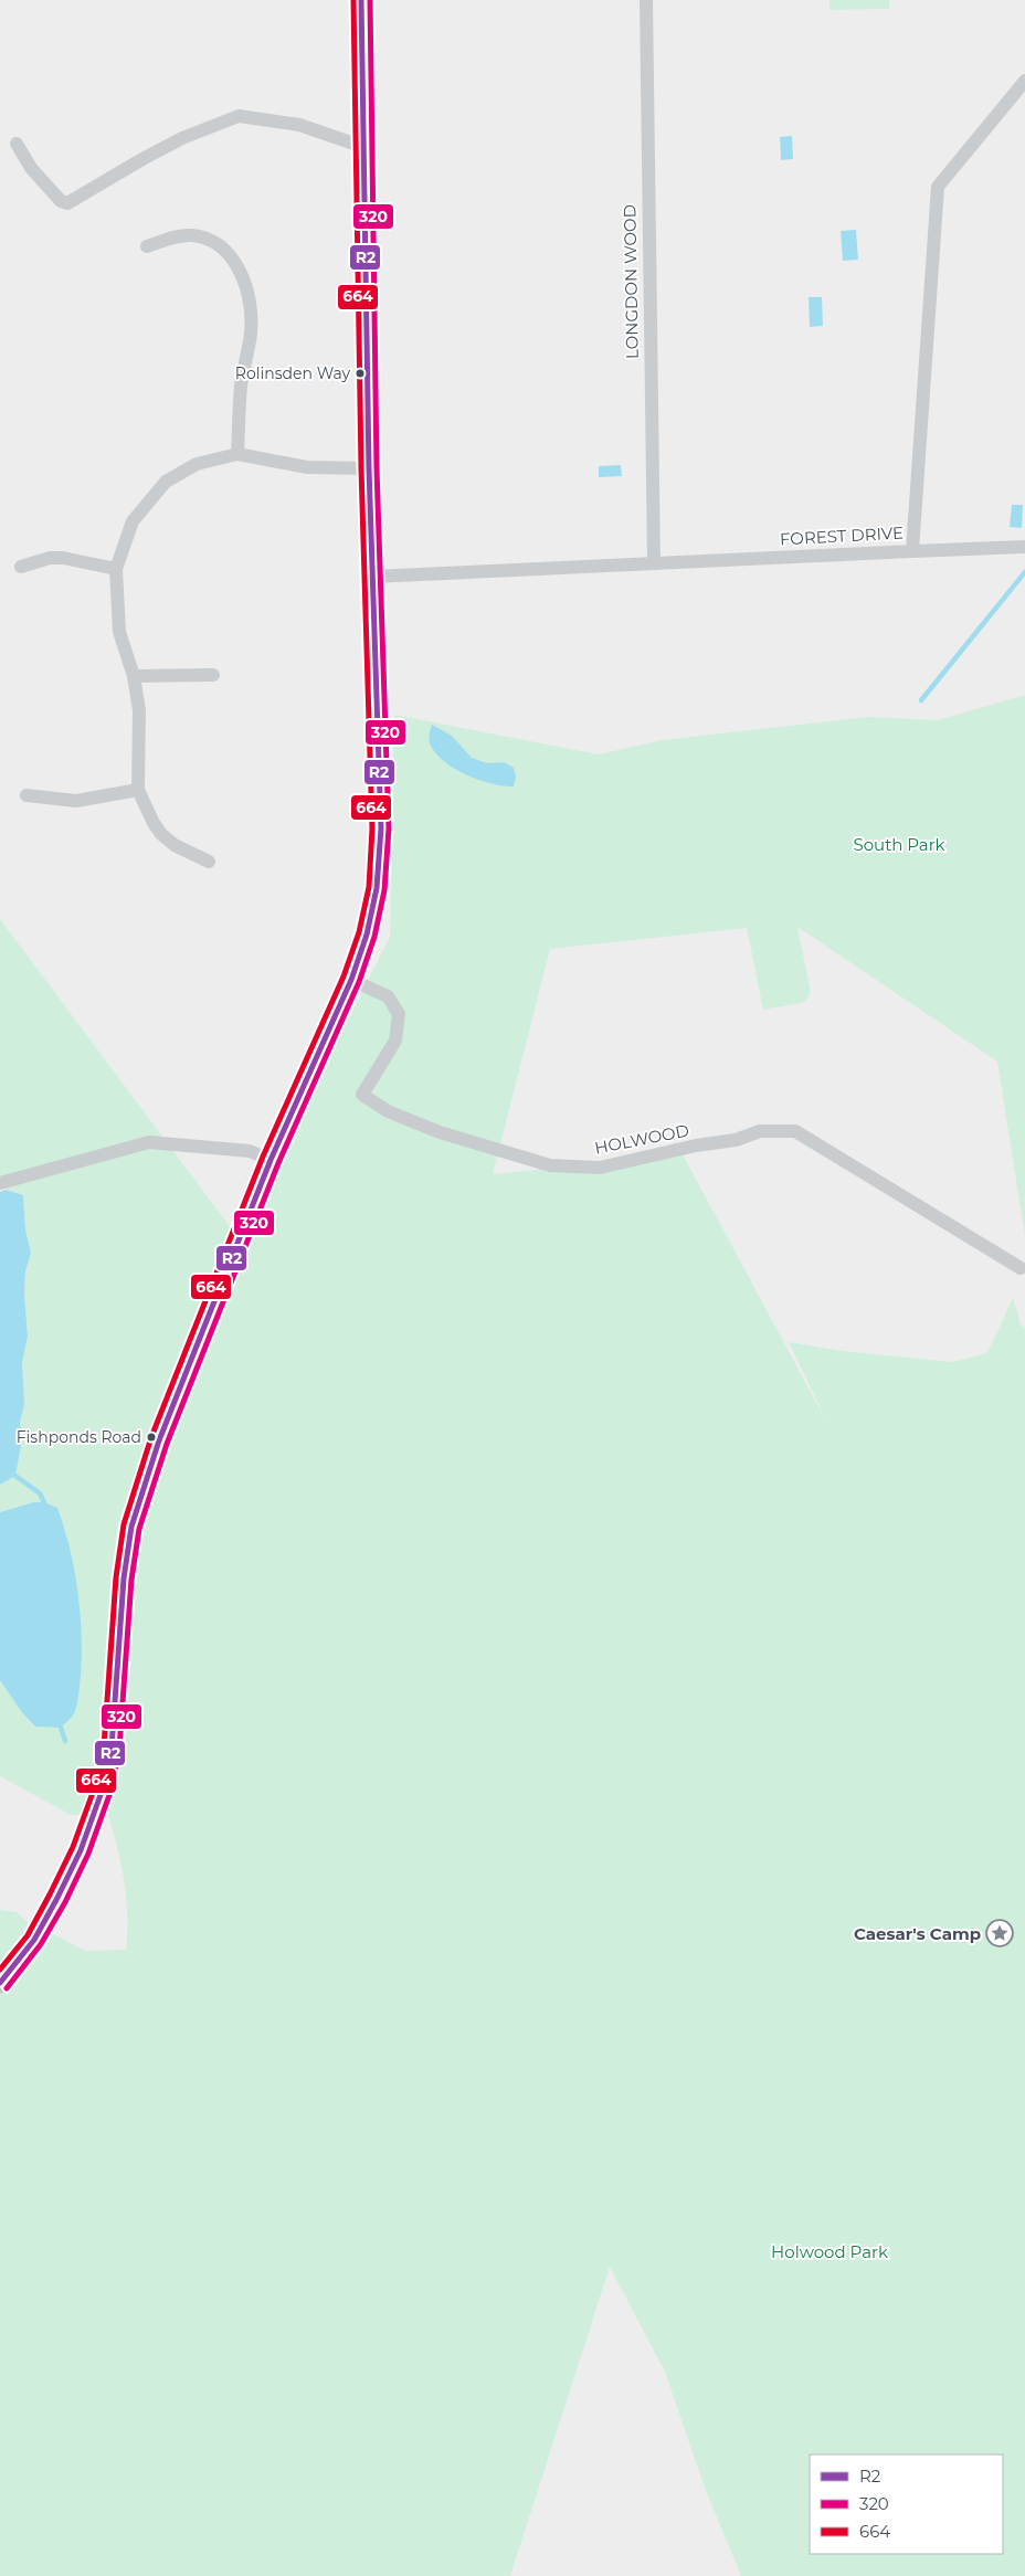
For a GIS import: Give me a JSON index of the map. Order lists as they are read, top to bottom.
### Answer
{
  "streets": {
    "street": ["LONGDON WOOD", "FOREST DRIVE", "HOLWOOD"]
  },
  "crossings": [
    ["LONGDON WOOD", "FOREST DRIVE"]
  ],
  "parks": ["South Park", "Holwood Park"],
  "places": {
    "other": ["Rolinsden Way", "Fishponds Road"],
    "place": ["Caesar's Camp"]
  },
  "lines": ["transit line R2", "transit line 320", "transit line 664"],
  "legend": ["R2", "320", "664"]
}
